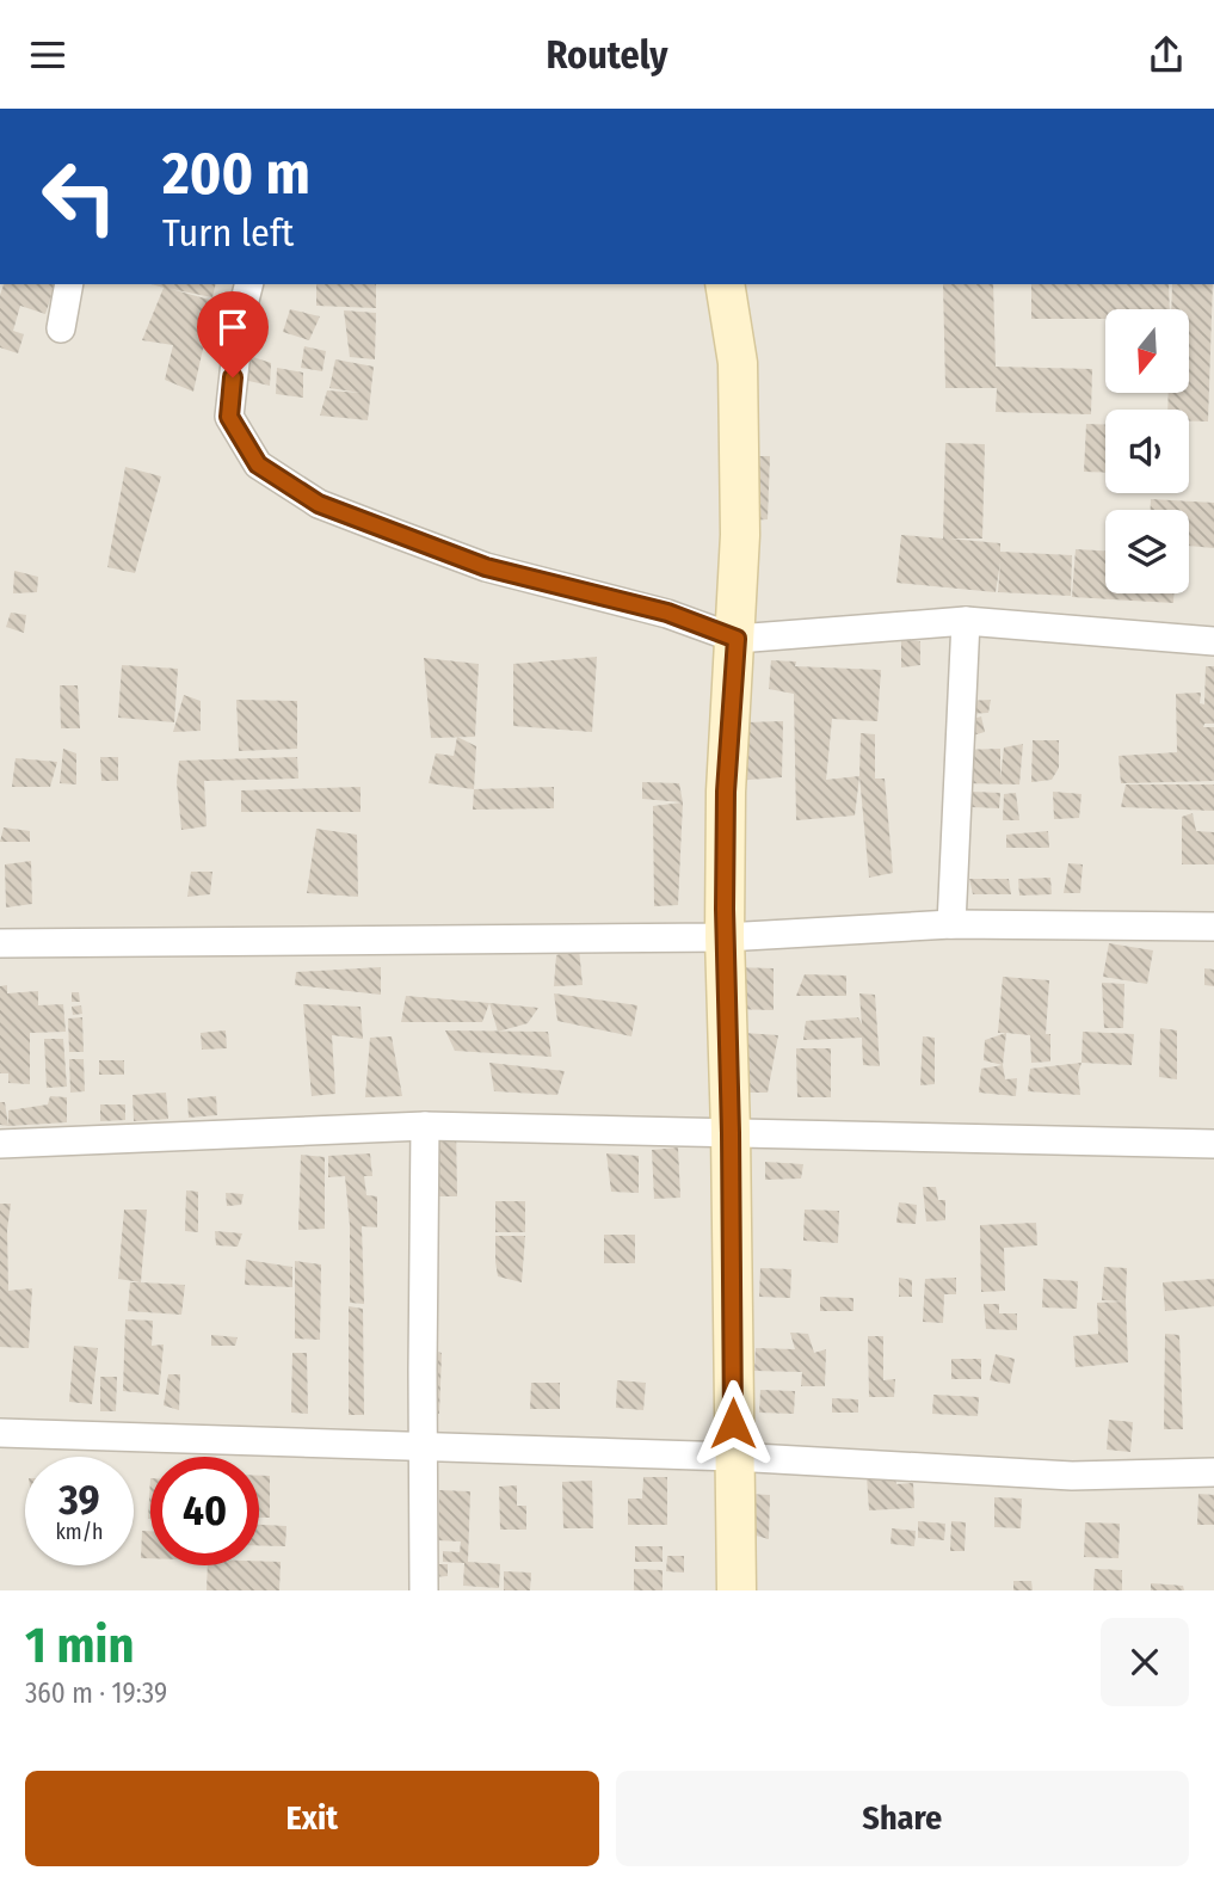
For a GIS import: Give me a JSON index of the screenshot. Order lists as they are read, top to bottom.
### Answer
{
  "north": "bottom",
  "page": {
    "header": "Routely",
    "turn": ["200 m", "Turn left"],
    "speed": "39 km/h",
    "limit": "40",
    "heading": ["1 min", "360 m · 19:39"],
    "buttons": ["Exit", "Share"]
  }
}
